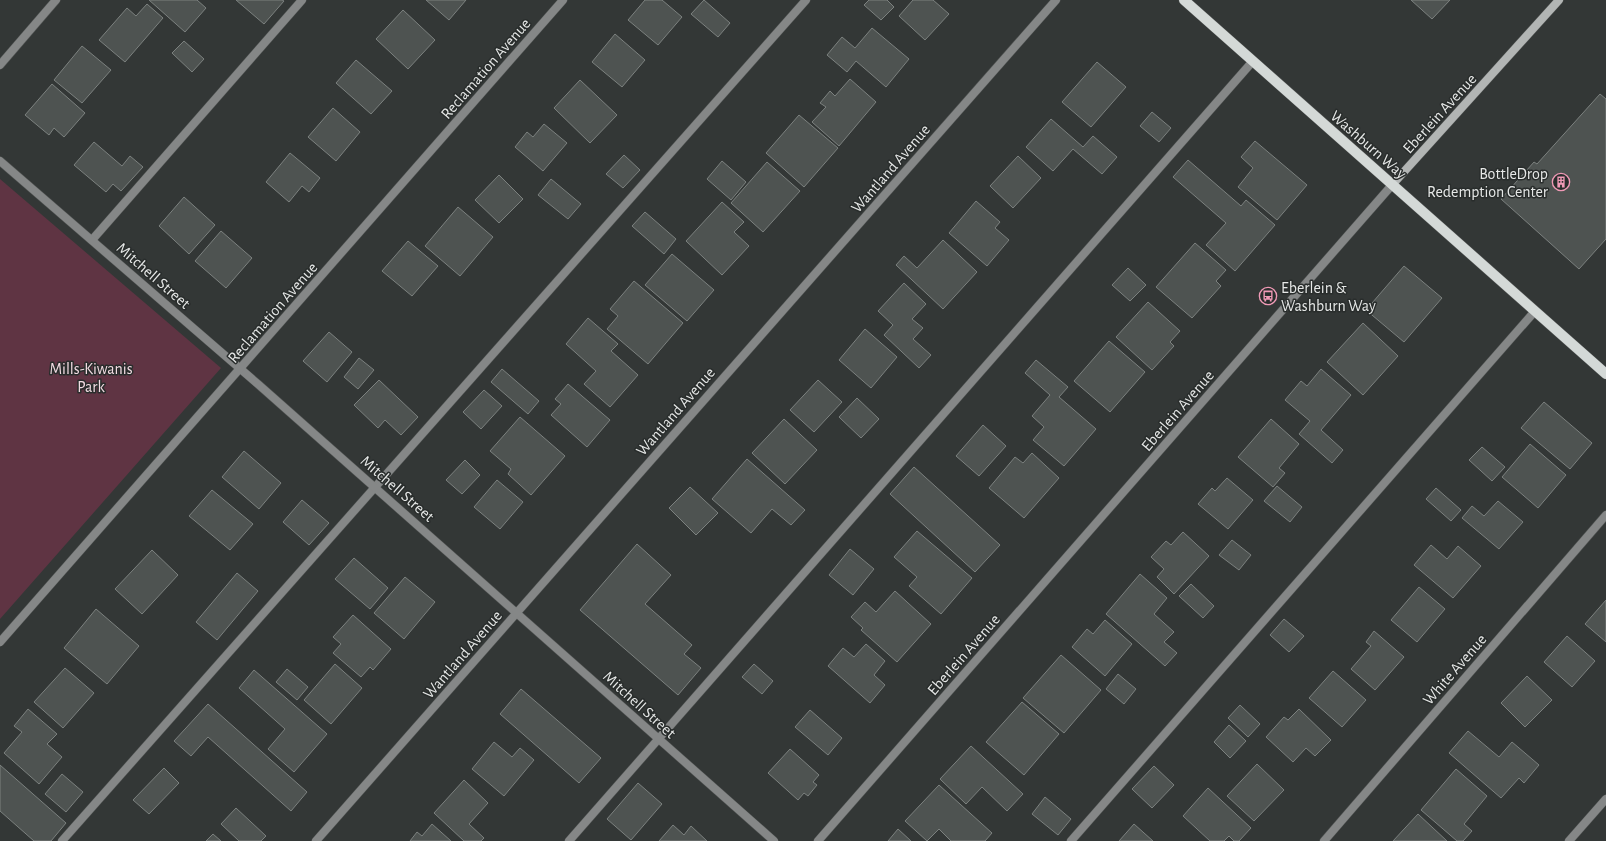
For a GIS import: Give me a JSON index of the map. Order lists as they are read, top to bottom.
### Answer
{
  "streets": {
    "main road": ["Washburn Way"],
    "street": [
      "Reclamation Avenue",
      "Eberlein Avenue",
      "Wantland Avenue",
      "Mitchell Street",
      "White Avenue"
    ]
  },
  "crossings": [
    ["Reclamation Avenue", "Mitchell Street"],
    ["Eberlein Avenue", "Washburn Way"],
    ["Wantland Avenue", "Mitchell Street"]
  ],
  "parks": ["Mills-Kiwanis Park"],
  "places": {
    "building": ["BottleDrop Redemption Center"],
    "bus stop": ["Eberlein & Washburn Way"]
  }
}
